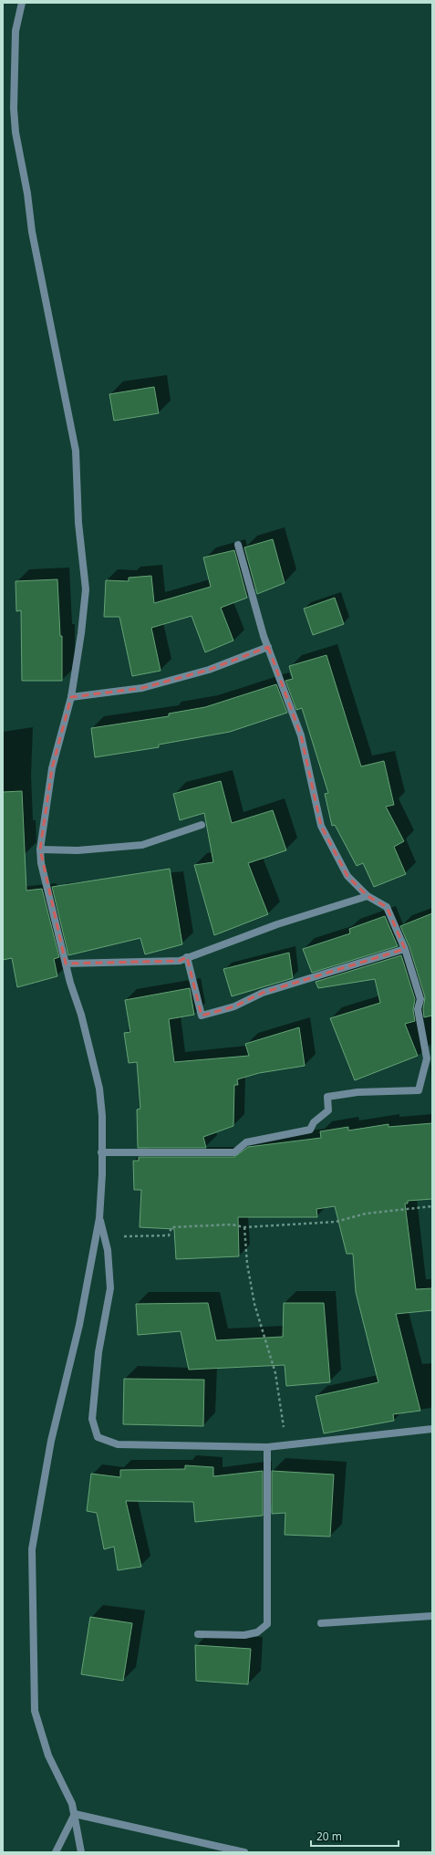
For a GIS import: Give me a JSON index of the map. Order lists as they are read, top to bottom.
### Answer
{
  "scale_bar": "20 m"
}
